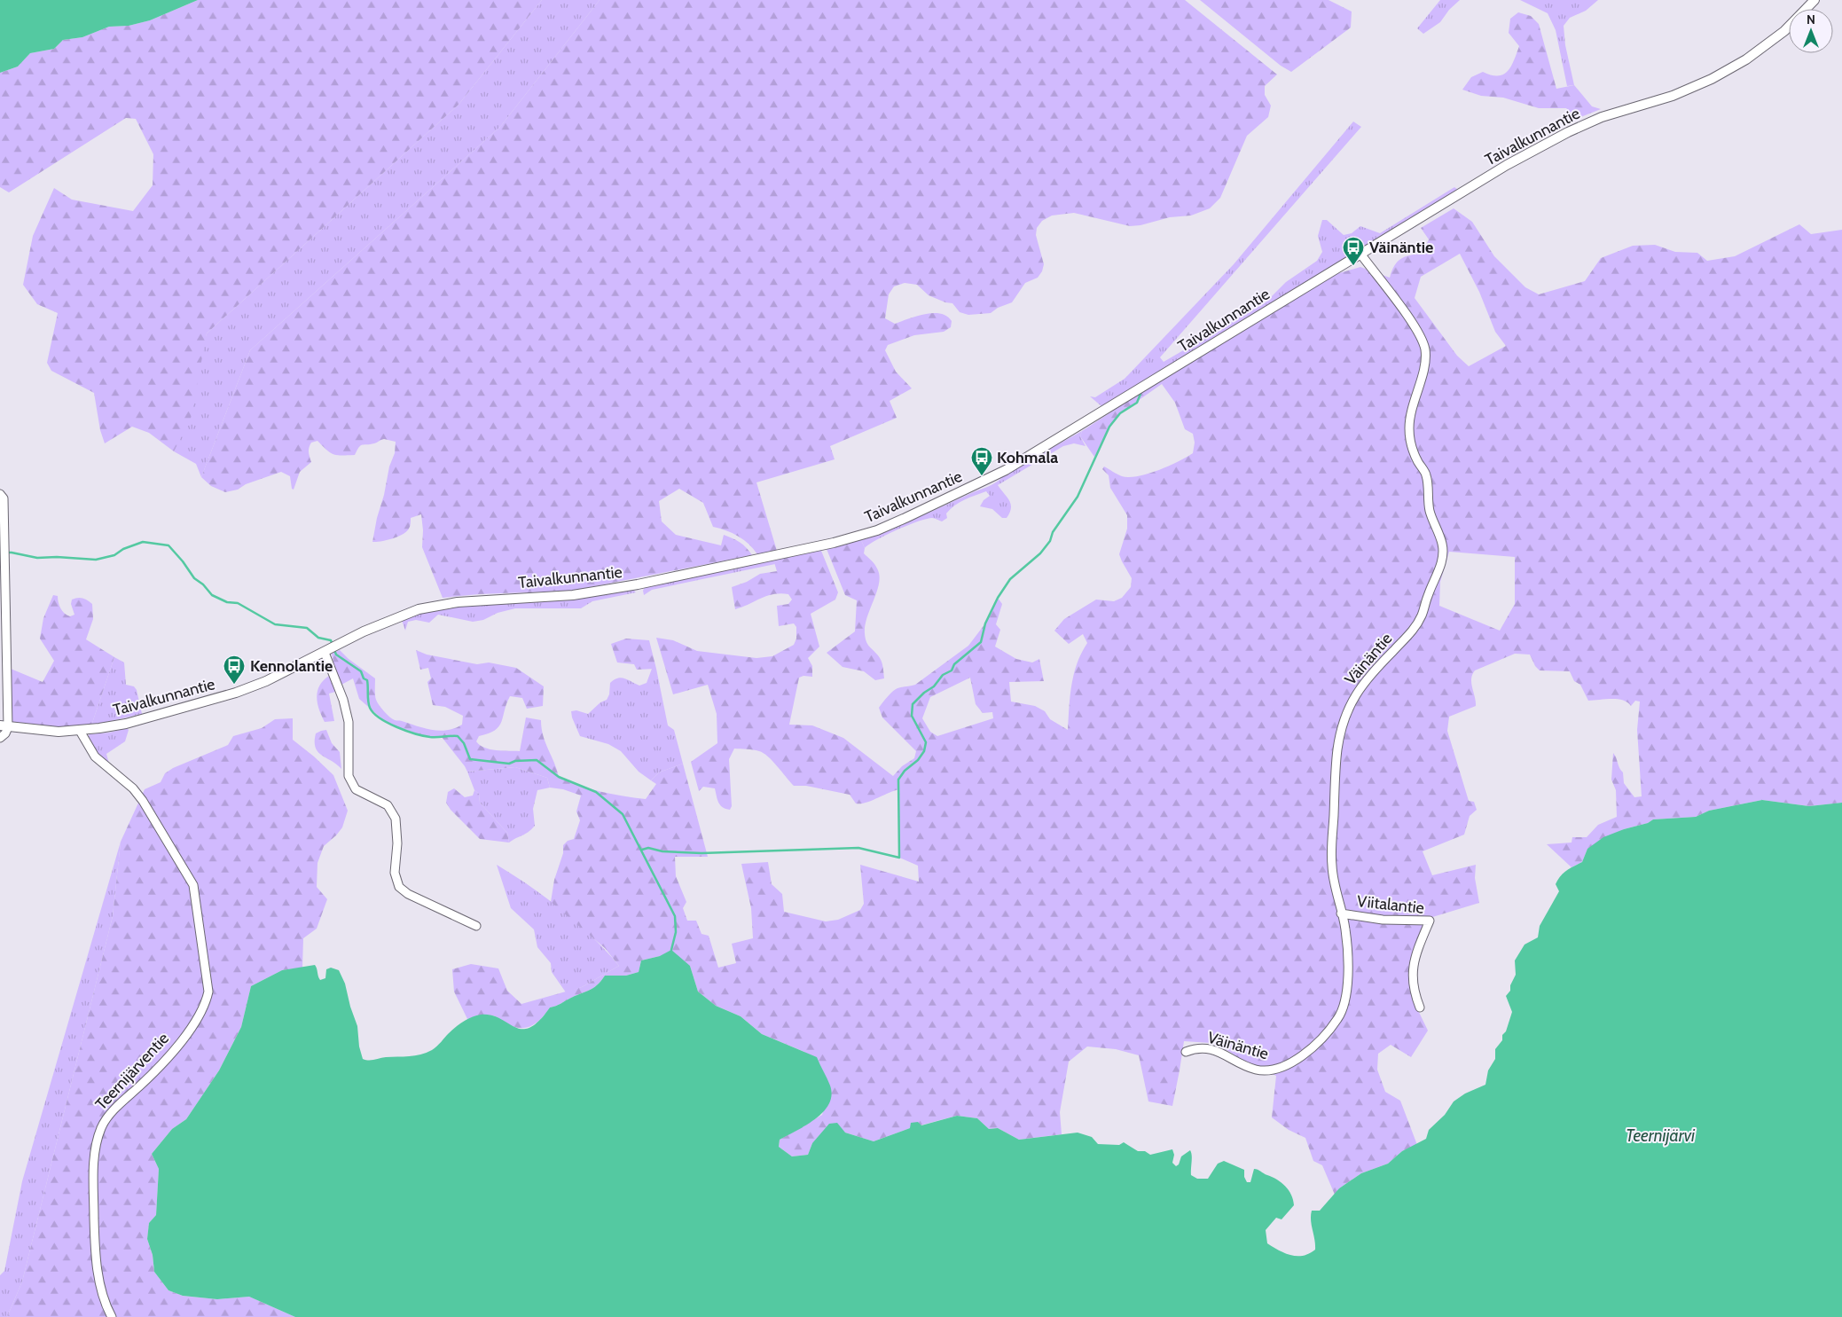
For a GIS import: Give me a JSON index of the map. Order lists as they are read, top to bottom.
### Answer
{
  "streets": {
    "street": [
      "Taivalkunnantie",
      "Väinäntie",
      "Viitalantie",
      "Teernijärventie"
    ]
  },
  "crossings": [
    ["Taivalkunnantie", "Väinäntie"],
    ["Taivalkunnantie", "Teernijärventie"],
    ["Väinäntie", "Viitalantie"]
  ],
  "water": ["Teernijärvi"],
  "places": {
    "bus stop": ["Väinäntie", "Kohmala", "Kennolantie"]
  },
  "north": "top"
}
